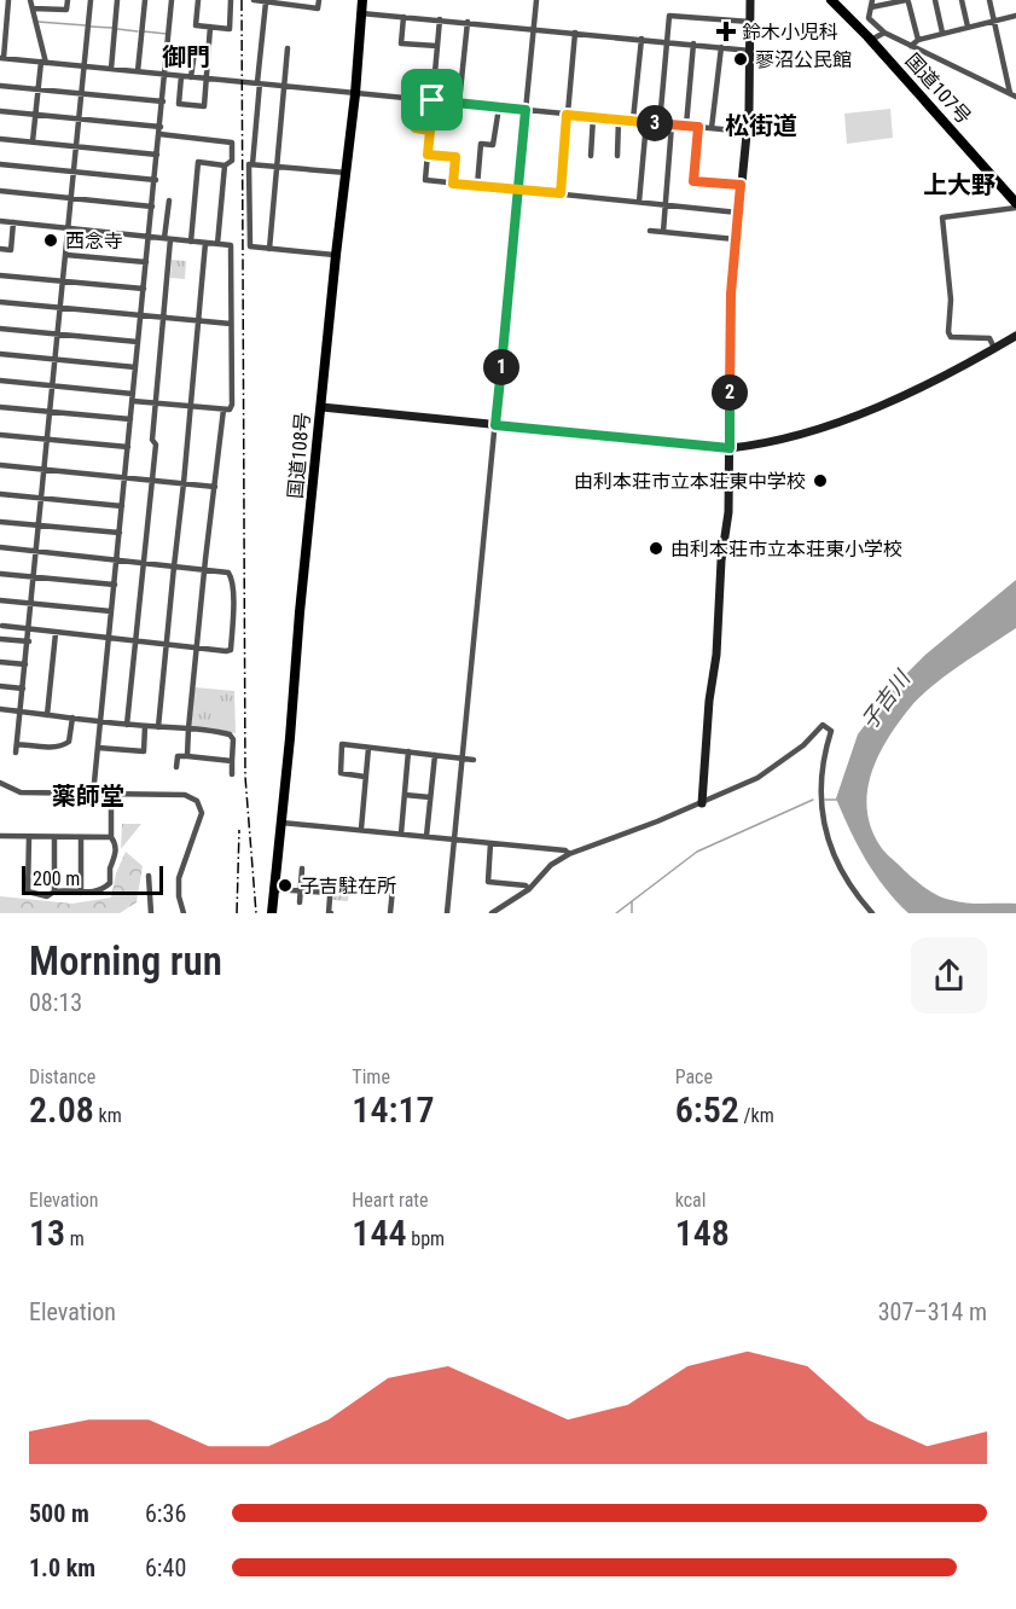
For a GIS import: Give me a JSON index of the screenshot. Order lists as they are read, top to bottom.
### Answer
{
  "streets": {
    "highway": ["国道107号", "国道108号"]
  },
  "districts": [
    "御門",
    "松街道",
    "上大野",
    "薬師堂"
  ],
  "water": ["子吉川"],
  "places": {
    "health": ["鈴木小児科"],
    "other": [
      "蓼沼公民館",
      "西念寺",
      "由利本荘市立本荘東中学校",
      "由利本荘市立本荘東小学校",
      "子吉駐在所"
    ]
  },
  "scale_bar": "200 m",
  "page": {
    "pins": ["3", "1", "2"],
    "scale": "200 m",
    "heading": ["Morning run", "08:13"],
    "stats": [
      ["Distance", "2.08 km"],
      ["Time", "14:17"],
      ["Pace", "6:52 /km"],
      ["Elevation", "13 m"],
      ["Heart rate", "144 bpm"],
      ["kcal", "148"]
    ],
    "chart": ["Elevation", "307–314 m"],
    "list": [
      {
        "name": "500 m",
        "note": "6:36"
      },
      {
        "name": "1.0 km",
        "note": "6:40"
      }
    ]
  }
}
